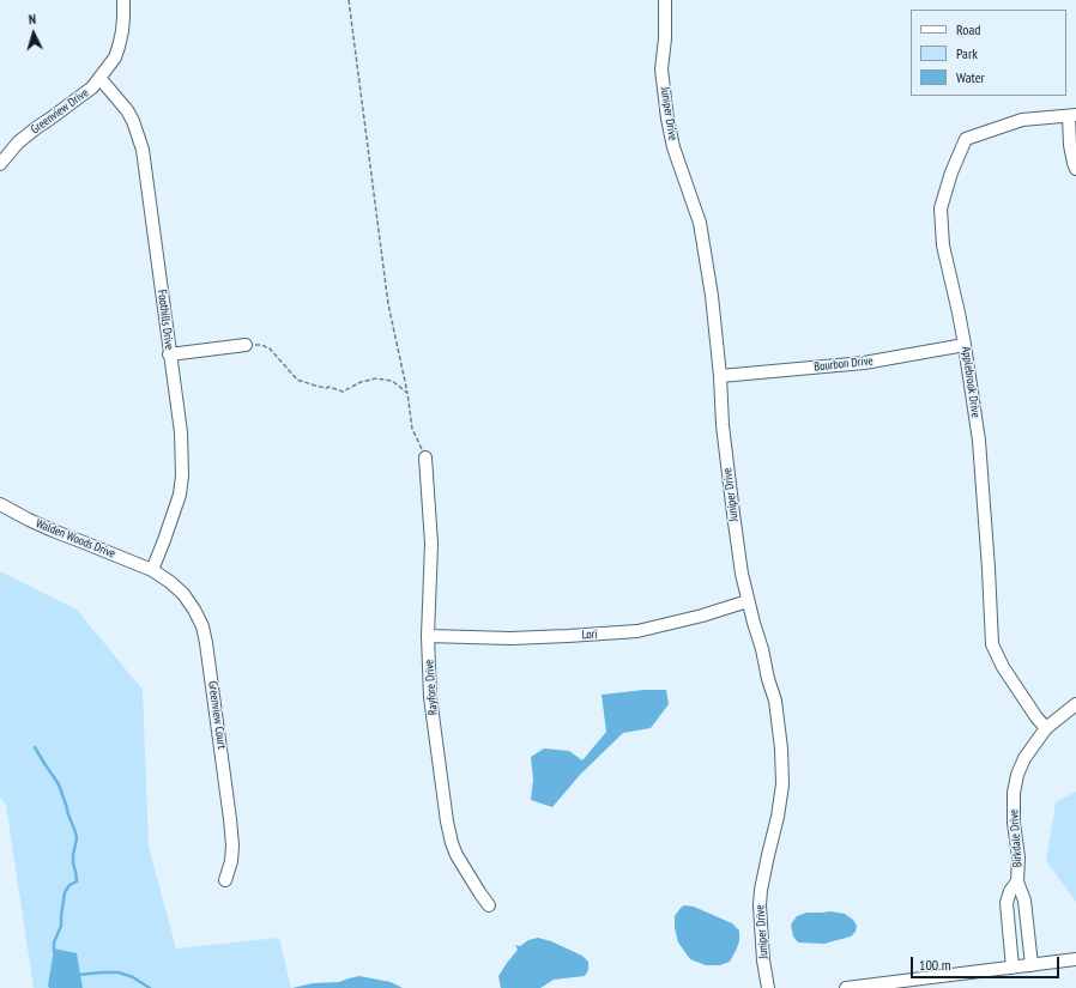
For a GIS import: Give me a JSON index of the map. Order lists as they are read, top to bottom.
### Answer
{
  "streets": {
    "street": [
      "Greenview Drive",
      "Juniper Drive",
      "Foothills Drive",
      "Bourbon Drive",
      "Applebrook Drive",
      "Walden Woods Drive",
      "Lori",
      "Rayfore Drive",
      "Greenview Court",
      "Birkdale Drive"
    ]
  },
  "crossings": [
    ["Greenview Drive", "Foothills Drive"],
    ["Juniper Drive", "Bourbon Drive"],
    ["Juniper Drive", "Lori"],
    ["Foothills Drive", "Walden Woods Drive"],
    ["Foothills Drive", "Greenview Court"],
    ["Bourbon Drive", "Applebrook Drive"],
    ["Applebrook Drive", "Birkdale Drive"],
    ["Walden Woods Drive", "Greenview Court"],
    ["Lori", "Rayfore Drive"]
  ],
  "legend": ["Road", "Park", "Water"],
  "scale_bar": "100 m",
  "north": "top"
}
